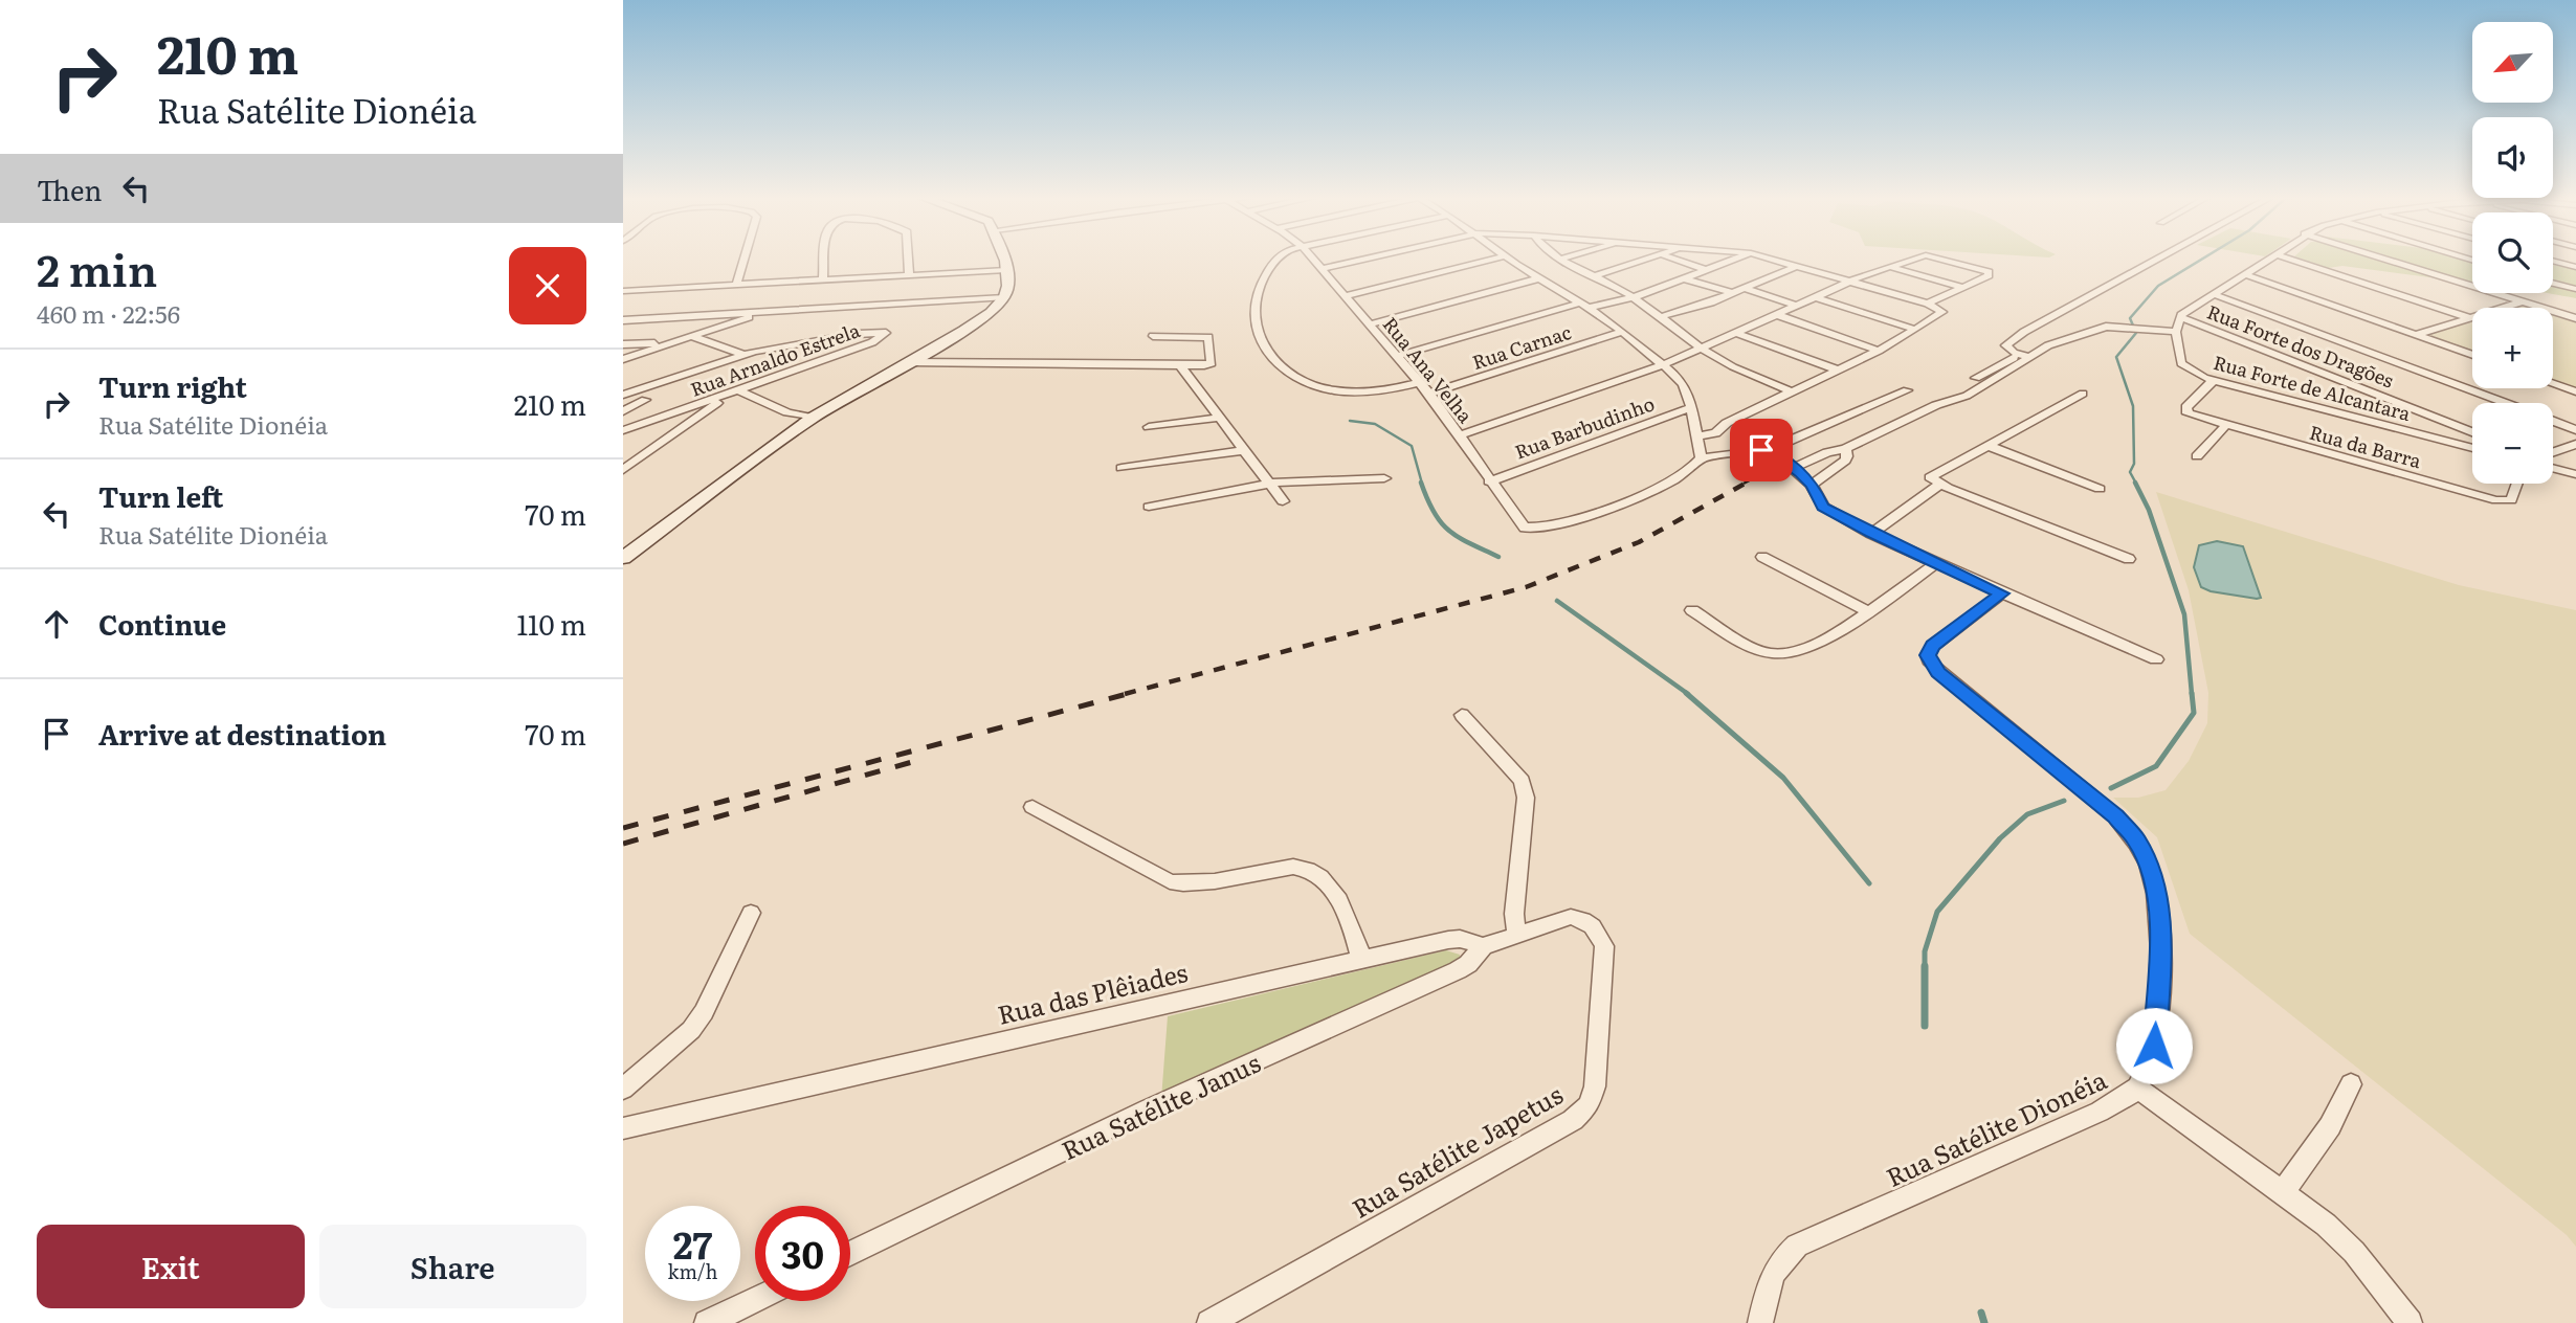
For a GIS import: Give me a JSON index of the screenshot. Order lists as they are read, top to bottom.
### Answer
{
  "streets": {
    "street": [
      "Rua Forte dos Dragões",
      "Rua Carnac",
      "Rua Arnaldo Estrela",
      "Rua Ana Velha",
      "Rua Forte de Alcantara",
      "Rua Barbudinho",
      "Rua da Barra",
      "Rua das Plêiades",
      "Rua Satélite Janus",
      "Rua Satélite Dionéia",
      "Rua Satélite Japetus"
    ]
  },
  "crossings": [
    ["Rua Forte dos Dragões", "Rua Forte de Alcantara"],
    ["Rua Carnac", "Rua Ana Velha"],
    ["Rua Ana Velha", "Rua Barbudinho"],
    ["Rua Forte de Alcantara", "Rua da Barra"],
    ["Rua das Plêiades", "Rua Satélite Janus"]
  ],
  "north": "bottom left",
  "page": {
    "turn": ["210 m", "Rua Satélite Dionéia"],
    "map_buttons": ["+", "−"],
    "then": "Then",
    "heading": ["2 min", "460 m · 22:56"],
    "list": [
      {
        "name": "Turn right",
        "note": "Rua Satélite Dionéia",
        "value": "210 m"
      },
      {
        "name": "Turn left",
        "note": "Rua Satélite Dionéia",
        "value": "70 m"
      },
      {
        "name": "Continue",
        "value": "110 m"
      },
      {
        "name": "Arrive at destination",
        "value": "70 m"
      }
    ],
    "speed": "27 km/h",
    "limit": "30",
    "buttons": ["Exit", "Share"]
  }
}
